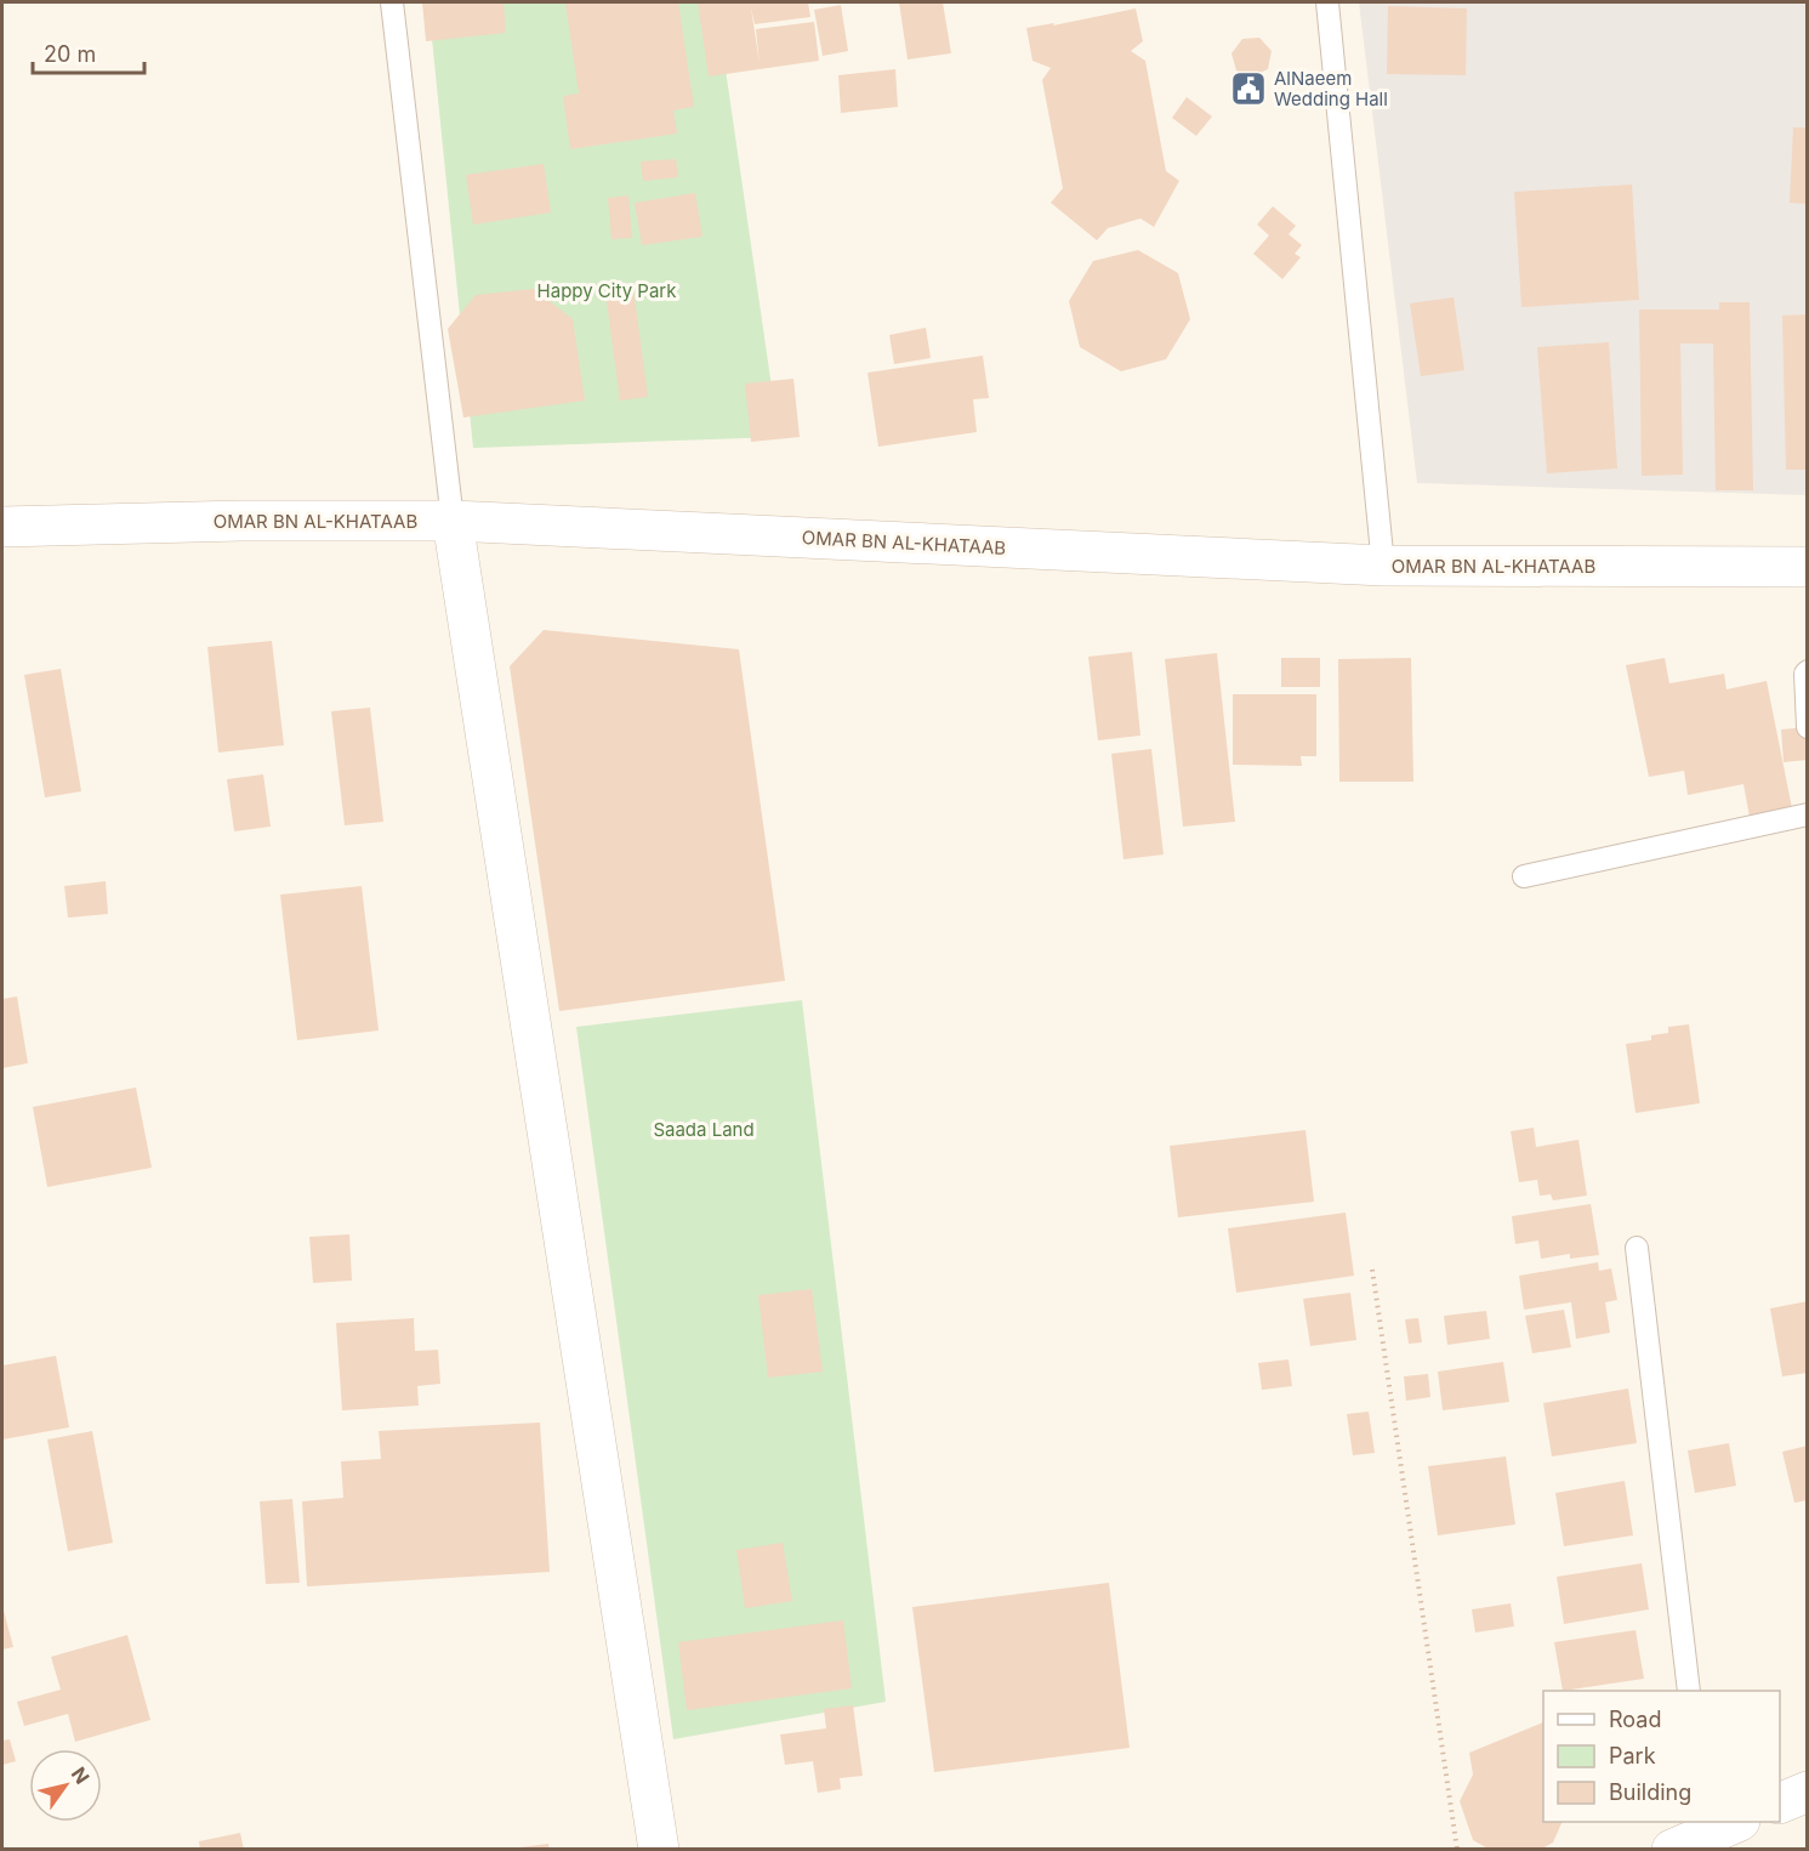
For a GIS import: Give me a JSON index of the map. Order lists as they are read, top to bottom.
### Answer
{
  "streets": {
    "main road": ["OMAR BN AL-KHATAAB"]
  },
  "parks": ["Happy City Park", "Saada Land"],
  "places": {
    "public building": ["AlNaeem Wedding Hall"]
  },
  "legend": ["Road", "Park", "Building"],
  "scale_bar": "20 m",
  "north": "top right"
}
